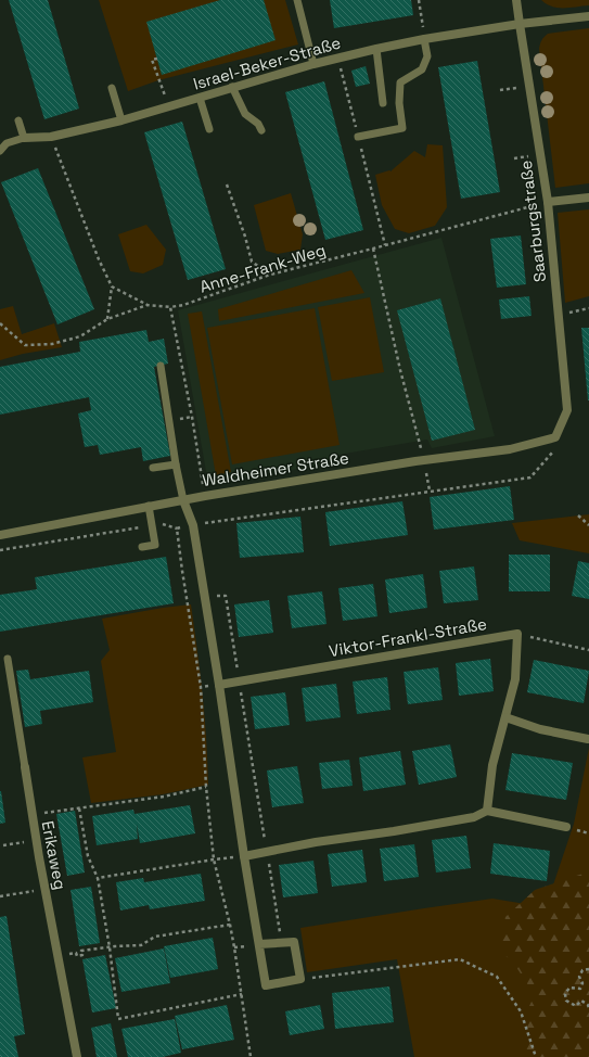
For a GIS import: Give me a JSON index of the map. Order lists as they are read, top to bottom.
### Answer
{
  "streets": {
    "street": [
      "Israel-Beker-Straße",
      "Saarburgstraße",
      "Waldheimer Straße",
      "Viktor-Frankl-Straße",
      "Erikaweg"
    ],
    "path": ["Anne-Frank-Weg"]
  },
  "crossings": [
    ["Israel-Beker-Straße", "Saarburgstraße"],
    ["Saarburgstraße", "Anne-Frank-Weg"],
    ["Saarburgstraße", "Waldheimer Straße"]
  ]
}
